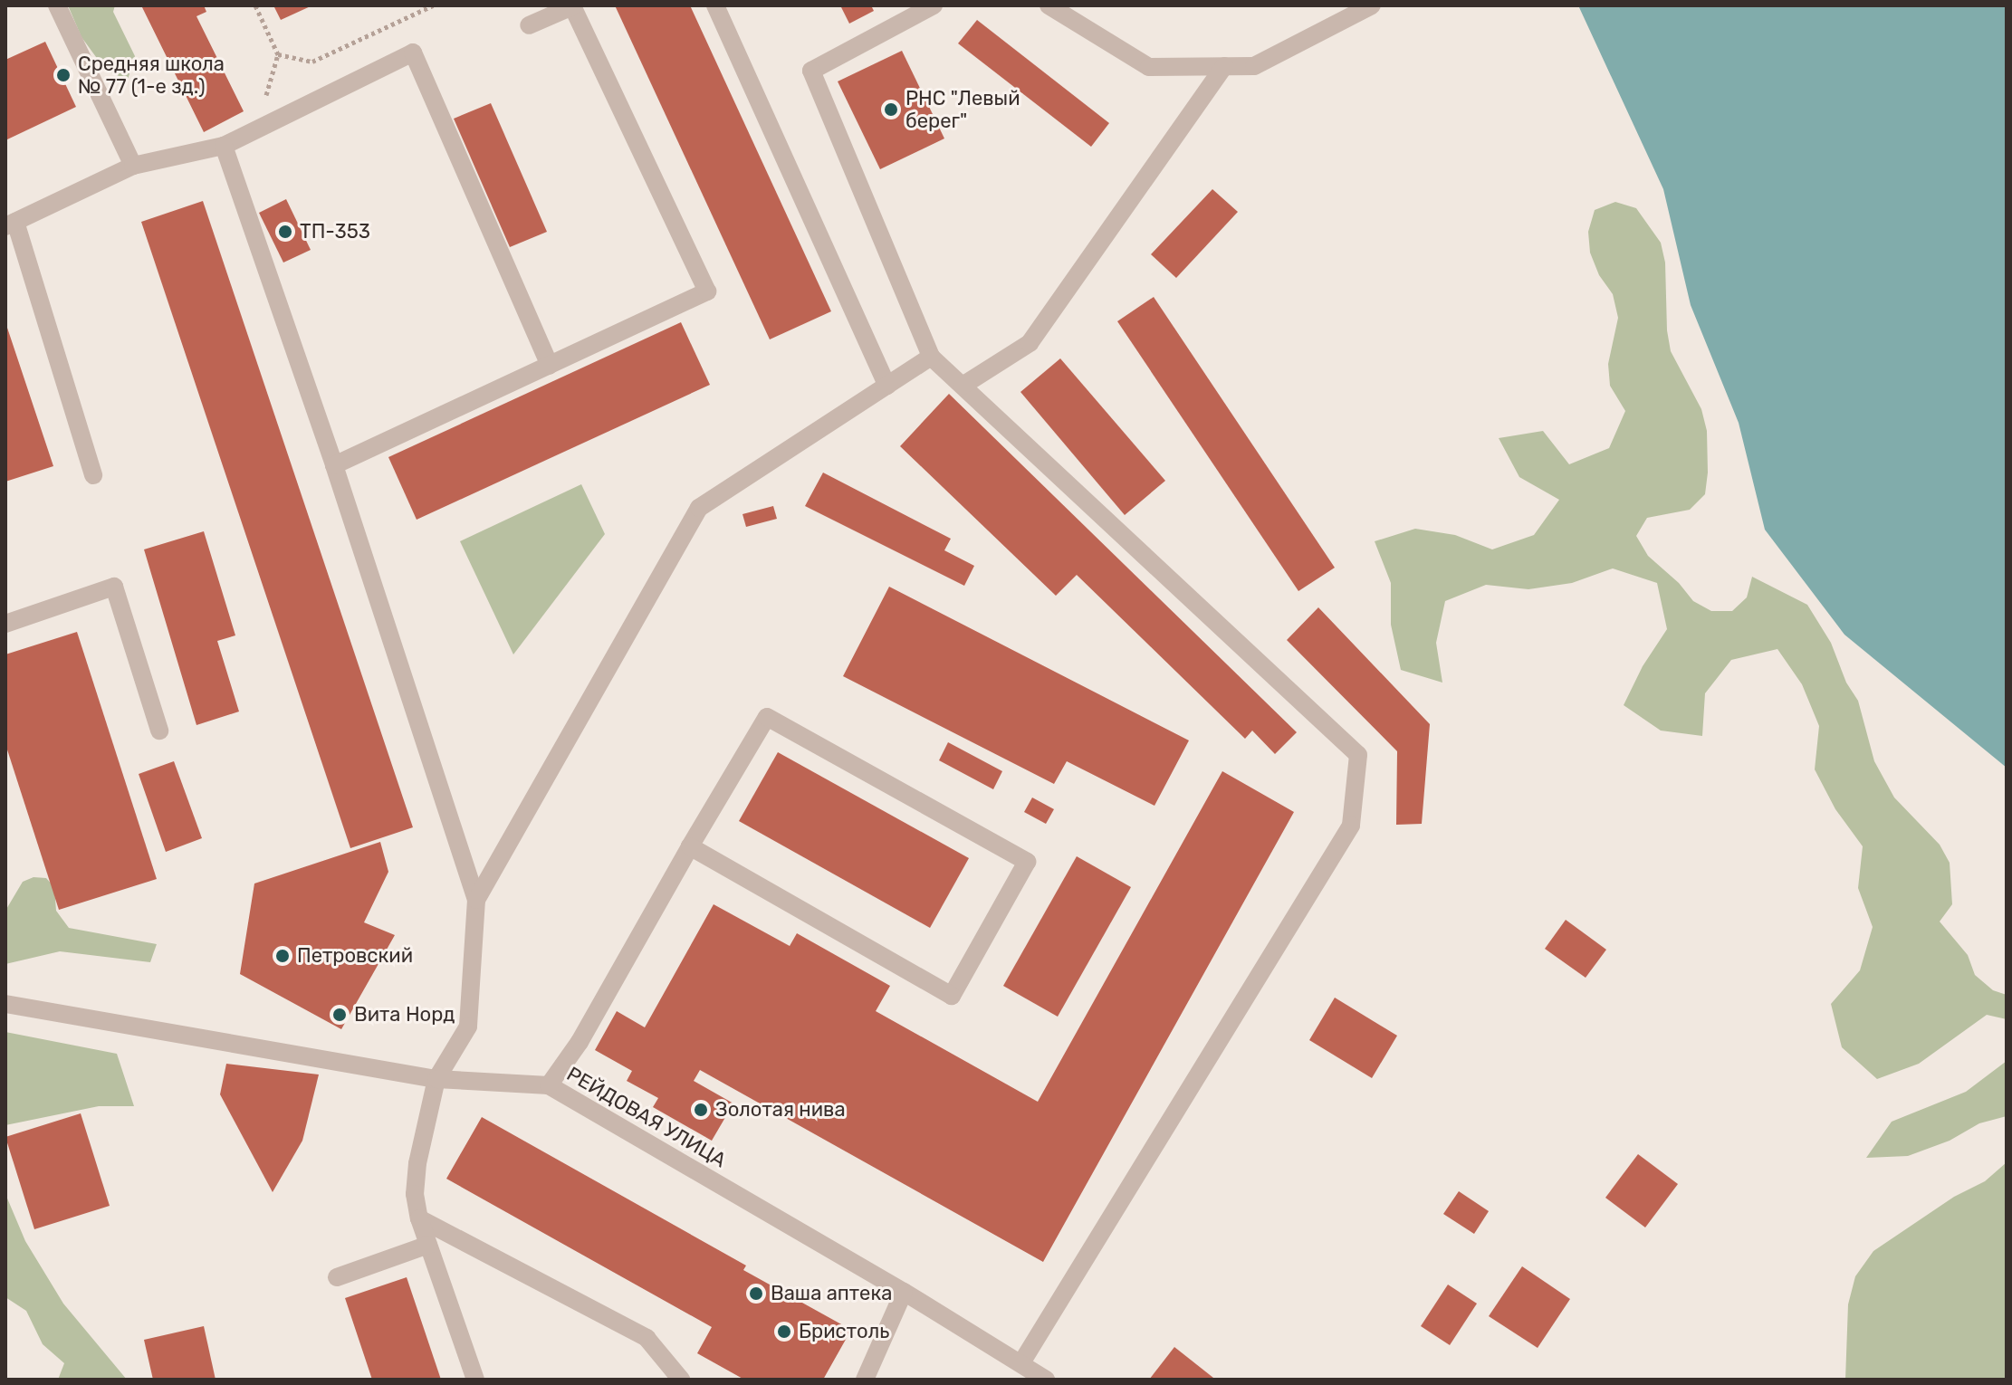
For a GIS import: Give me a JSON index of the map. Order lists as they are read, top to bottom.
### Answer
{
  "streets": {
    "street": ["РЕЙДОВАЯ УЛИЦА"]
  },
  "places": [
    "Средняя школа № 77 (1-е зд.)",
    "РНС \"Левый берег\"",
    "ТП-353",
    "Петровский",
    "Вита Норд",
    "Золотая нива",
    "Ваша аптека",
    "Бристоль"
  ]
}
